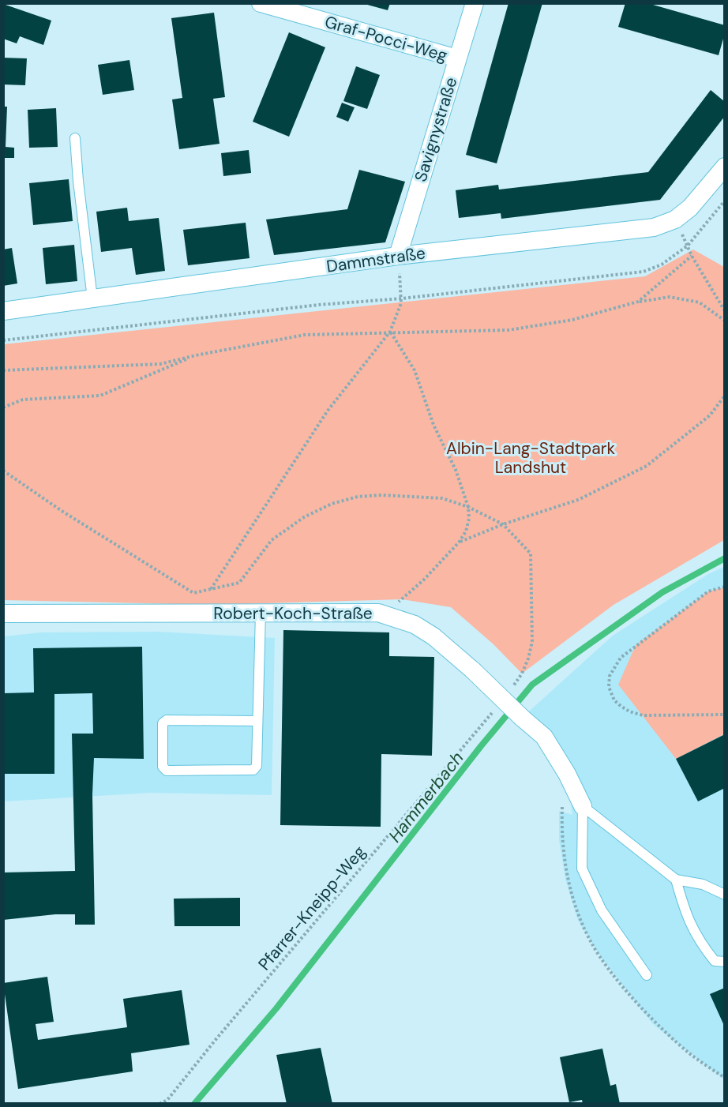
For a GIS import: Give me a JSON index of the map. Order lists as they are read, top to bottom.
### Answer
{
  "streets": {
    "street": [
      "Graf-Pocci-Weg",
      "Savignystraße",
      "Dammstraße",
      "Robert-Koch-Straße"
    ],
    "path": ["Pfarrer-Kneipp-Weg"]
  },
  "crossings": [
    ["Graf-Pocci-Weg", "Savignystraße"],
    ["Savignystraße", "Dammstraße"]
  ],
  "water": ["Hammerbach"],
  "parks": ["Albin-Lang-Stadtpark Landshut"]
}
